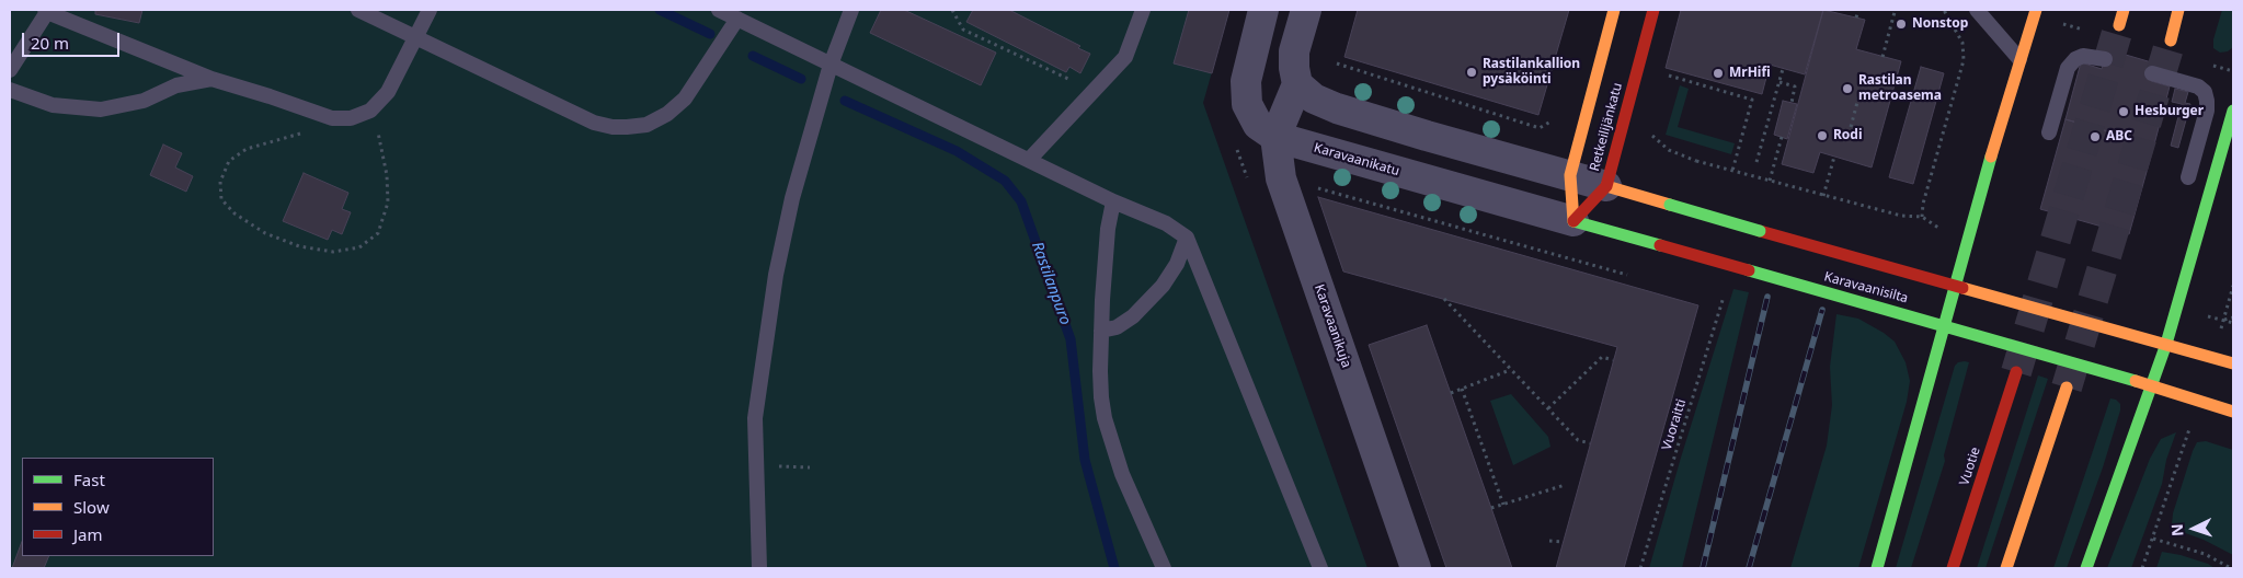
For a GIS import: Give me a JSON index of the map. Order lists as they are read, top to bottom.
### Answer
{
  "streets": {
    "street": [
      "Retkeilijänkatu",
      "Karavaanikatu",
      "Karavaanisilta",
      "Karavaanikuja",
      "Vuotie"
    ],
    "path": ["Vuoraitti"]
  },
  "crossings": [
    ["Retkeilijänkatu", "Karavaanikatu"],
    ["Retkeilijänkatu", "Karavaanisilta"],
    ["Karavaanikatu", "Karavaanisilta"],
    ["Karavaanikatu", "Karavaanikuja"]
  ],
  "water": ["Rastilanpuro"],
  "places": [
    "Nonstop",
    "Rastilankallion pysäköinti",
    "MrHifi",
    "Rastilan metroasema",
    "Hesburger",
    "Rodi",
    "ABC"
  ],
  "legend": ["Fast", "Slow", "Jam"],
  "scale_bar": "20 m",
  "north": "left"
}
